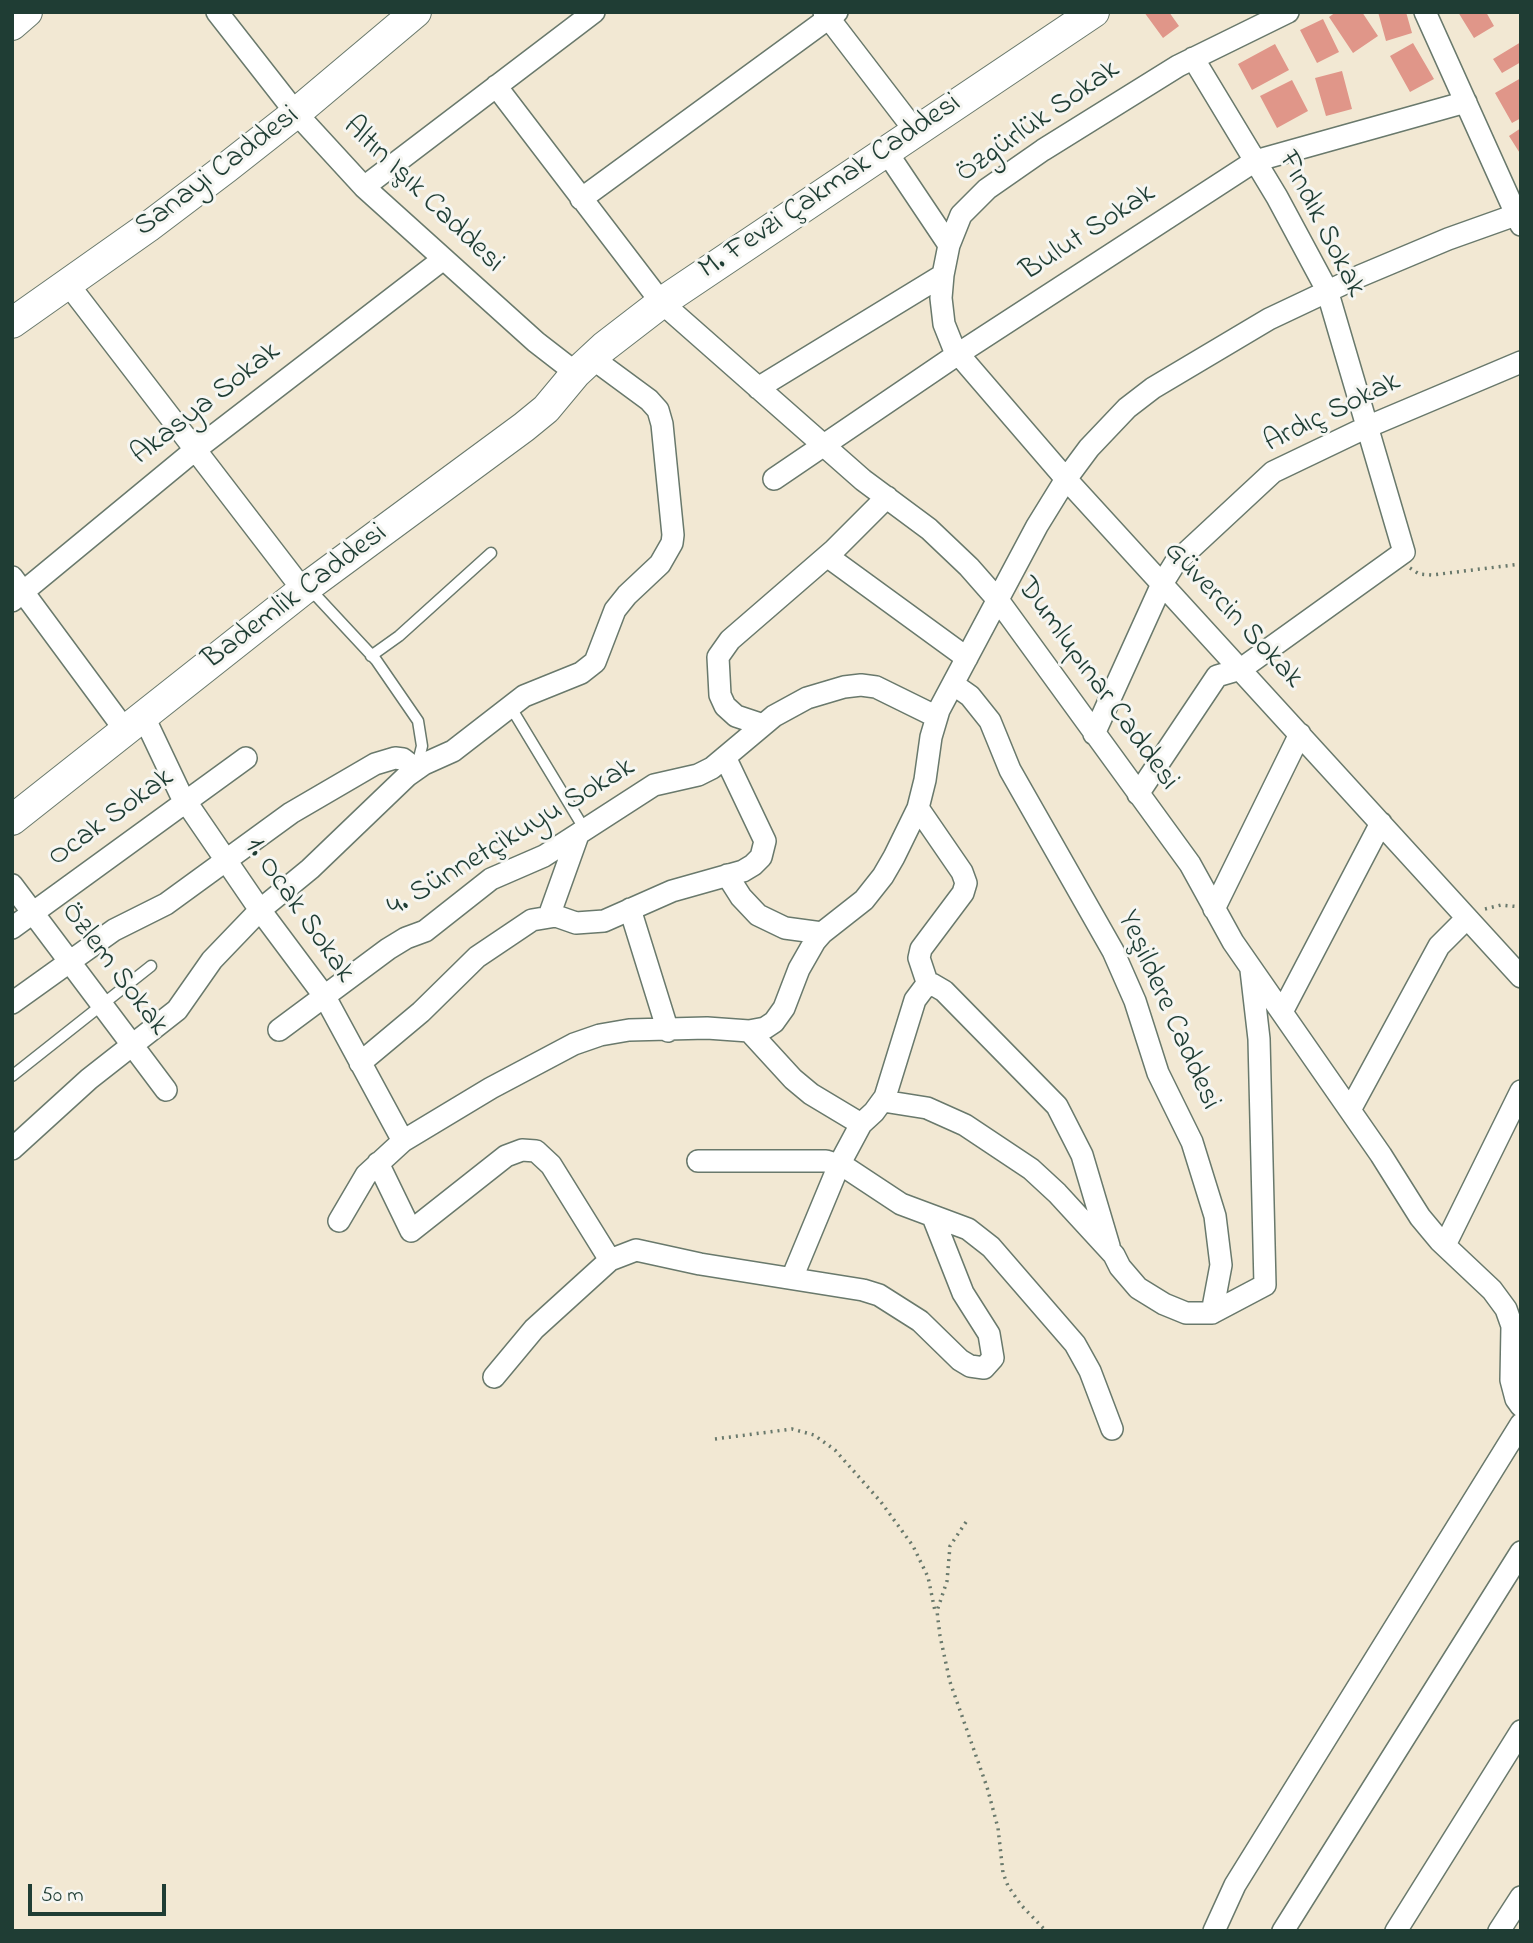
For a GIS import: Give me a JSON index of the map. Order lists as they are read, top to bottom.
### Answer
{
  "streets": {
    "street": [
      "Özgürlük Sokak",
      "Sanayi Caddesi",
      "M. Fevzi Çakmak Caddesi",
      "Altın Işık Caddesi",
      "Fındık Sokak",
      "Bulut Sokak",
      "Akasya Sokak",
      "Ardıç Sokak",
      "Bademlik Caddesi",
      "Güvercin Sokak",
      "Dumlupınar Caddesi",
      "Ocak Sokak",
      "4. Sünnetçikuyu Sokak",
      "1. Ocak Sokak",
      "Özlem Sokak",
      "Yeşildere Caddesi"
    ]
  },
  "crossings": [
    ["Özgürlük Sokak", "Fındık Sokak"],
    ["Özgürlük Sokak", "Güvercin Sokak"],
    ["Sanayi Caddesi", "Altın Işık Caddesi"],
    ["M. Fevzi Çakmak Caddesi", "Altın Işık Caddesi"],
    ["M. Fevzi Çakmak Caddesi", "Bademlik Caddesi"],
    ["M. Fevzi Çakmak Caddesi", "Dumlupınar Caddesi"],
    ["Altın Işık Caddesi", "Akasya Sokak"],
    ["Altın Işık Caddesi", "Bademlik Caddesi"],
    ["Altın Işık Caddesi", "1. Ocak Sokak"],
    ["Altın Işık Caddesi", "Özlem Sokak"],
    ["Fındık Sokak", "Bulut Sokak"],
    ["Fındık Sokak", "Ardıç Sokak"],
    ["Bulut Sokak", "Güvercin Sokak"],
    ["Bulut Sokak", "Dumlupınar Caddesi"],
    ["Akasya Sokak", "1. Ocak Sokak"],
    ["Ardıç Sokak", "Güvercin Sokak"],
    ["Ardıç Sokak", "Dumlupınar Caddesi"],
    ["Bademlik Caddesi", "1. Ocak Sokak"],
    ["Ocak Sokak", "1. Ocak Sokak"],
    ["Ocak Sokak", "Özlem Sokak"],
    ["4. Sünnetçikuyu Sokak", "1. Ocak Sokak"]
  ],
  "scale_bar": "50 m"
}
